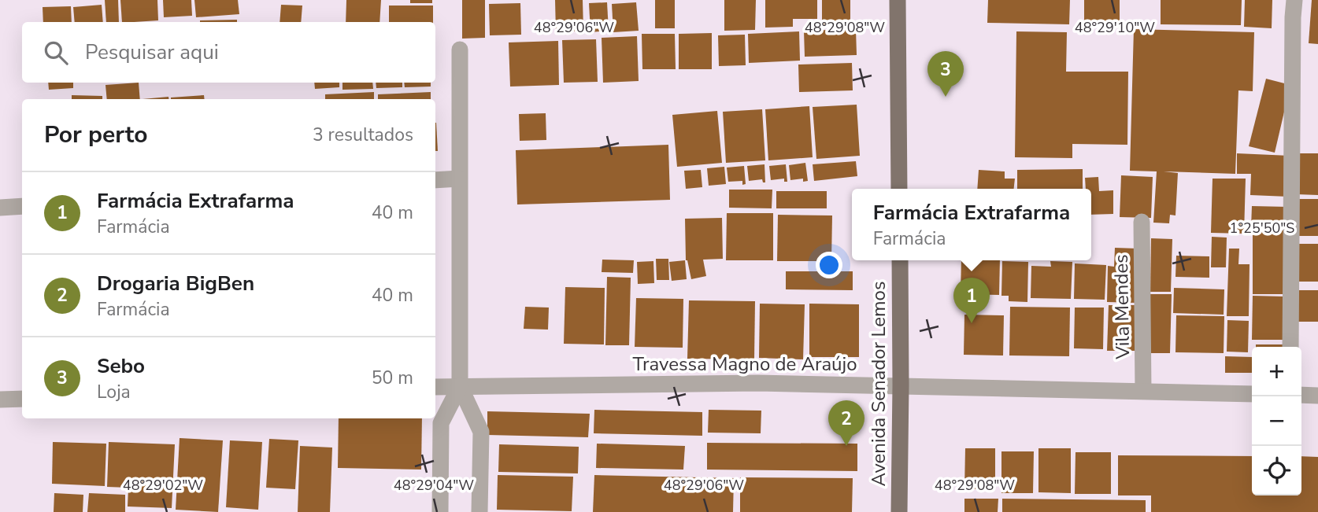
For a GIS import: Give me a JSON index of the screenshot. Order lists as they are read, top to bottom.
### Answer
{
  "streets": {
    "main road": ["Avenida Senador Lemos"],
    "street": ["Vila Mendes", "Travessa Magno de Araújo"]
  },
  "crossings": [
    ["Vila Mendes", "Travessa Magno de Araújo"],
    ["Travessa Magno de Araújo", "Avenida Senador Lemos"]
  ],
  "page": {
    "search": "Pesquisar aqui",
    "pins": ["3", "1", "2"],
    "heading": ["Por perto", "3 resultados"],
    "list": [
      {
        "mark": "1",
        "name": "Farmácia Extrafarma",
        "note": "Farmácia",
        "value": "40 m"
      },
      {
        "mark": "2",
        "name": "Drogaria BigBen",
        "note": "Farmácia",
        "value": "40 m"
      },
      {
        "mark": "3",
        "name": "Sebo",
        "note": "Loja",
        "value": "50 m"
      }
    ],
    "popup": ["Farmácia Extrafarma", "Farmácia"],
    "map_buttons": ["+", "−"]
  },
  "coordinates": [
    "48°29'06\"W",
    "48°29'08\"W",
    "48°29'10\"W",
    "1°25'50\"S",
    "48°29'02\"W",
    "48°29'04\"W"
  ]
}
